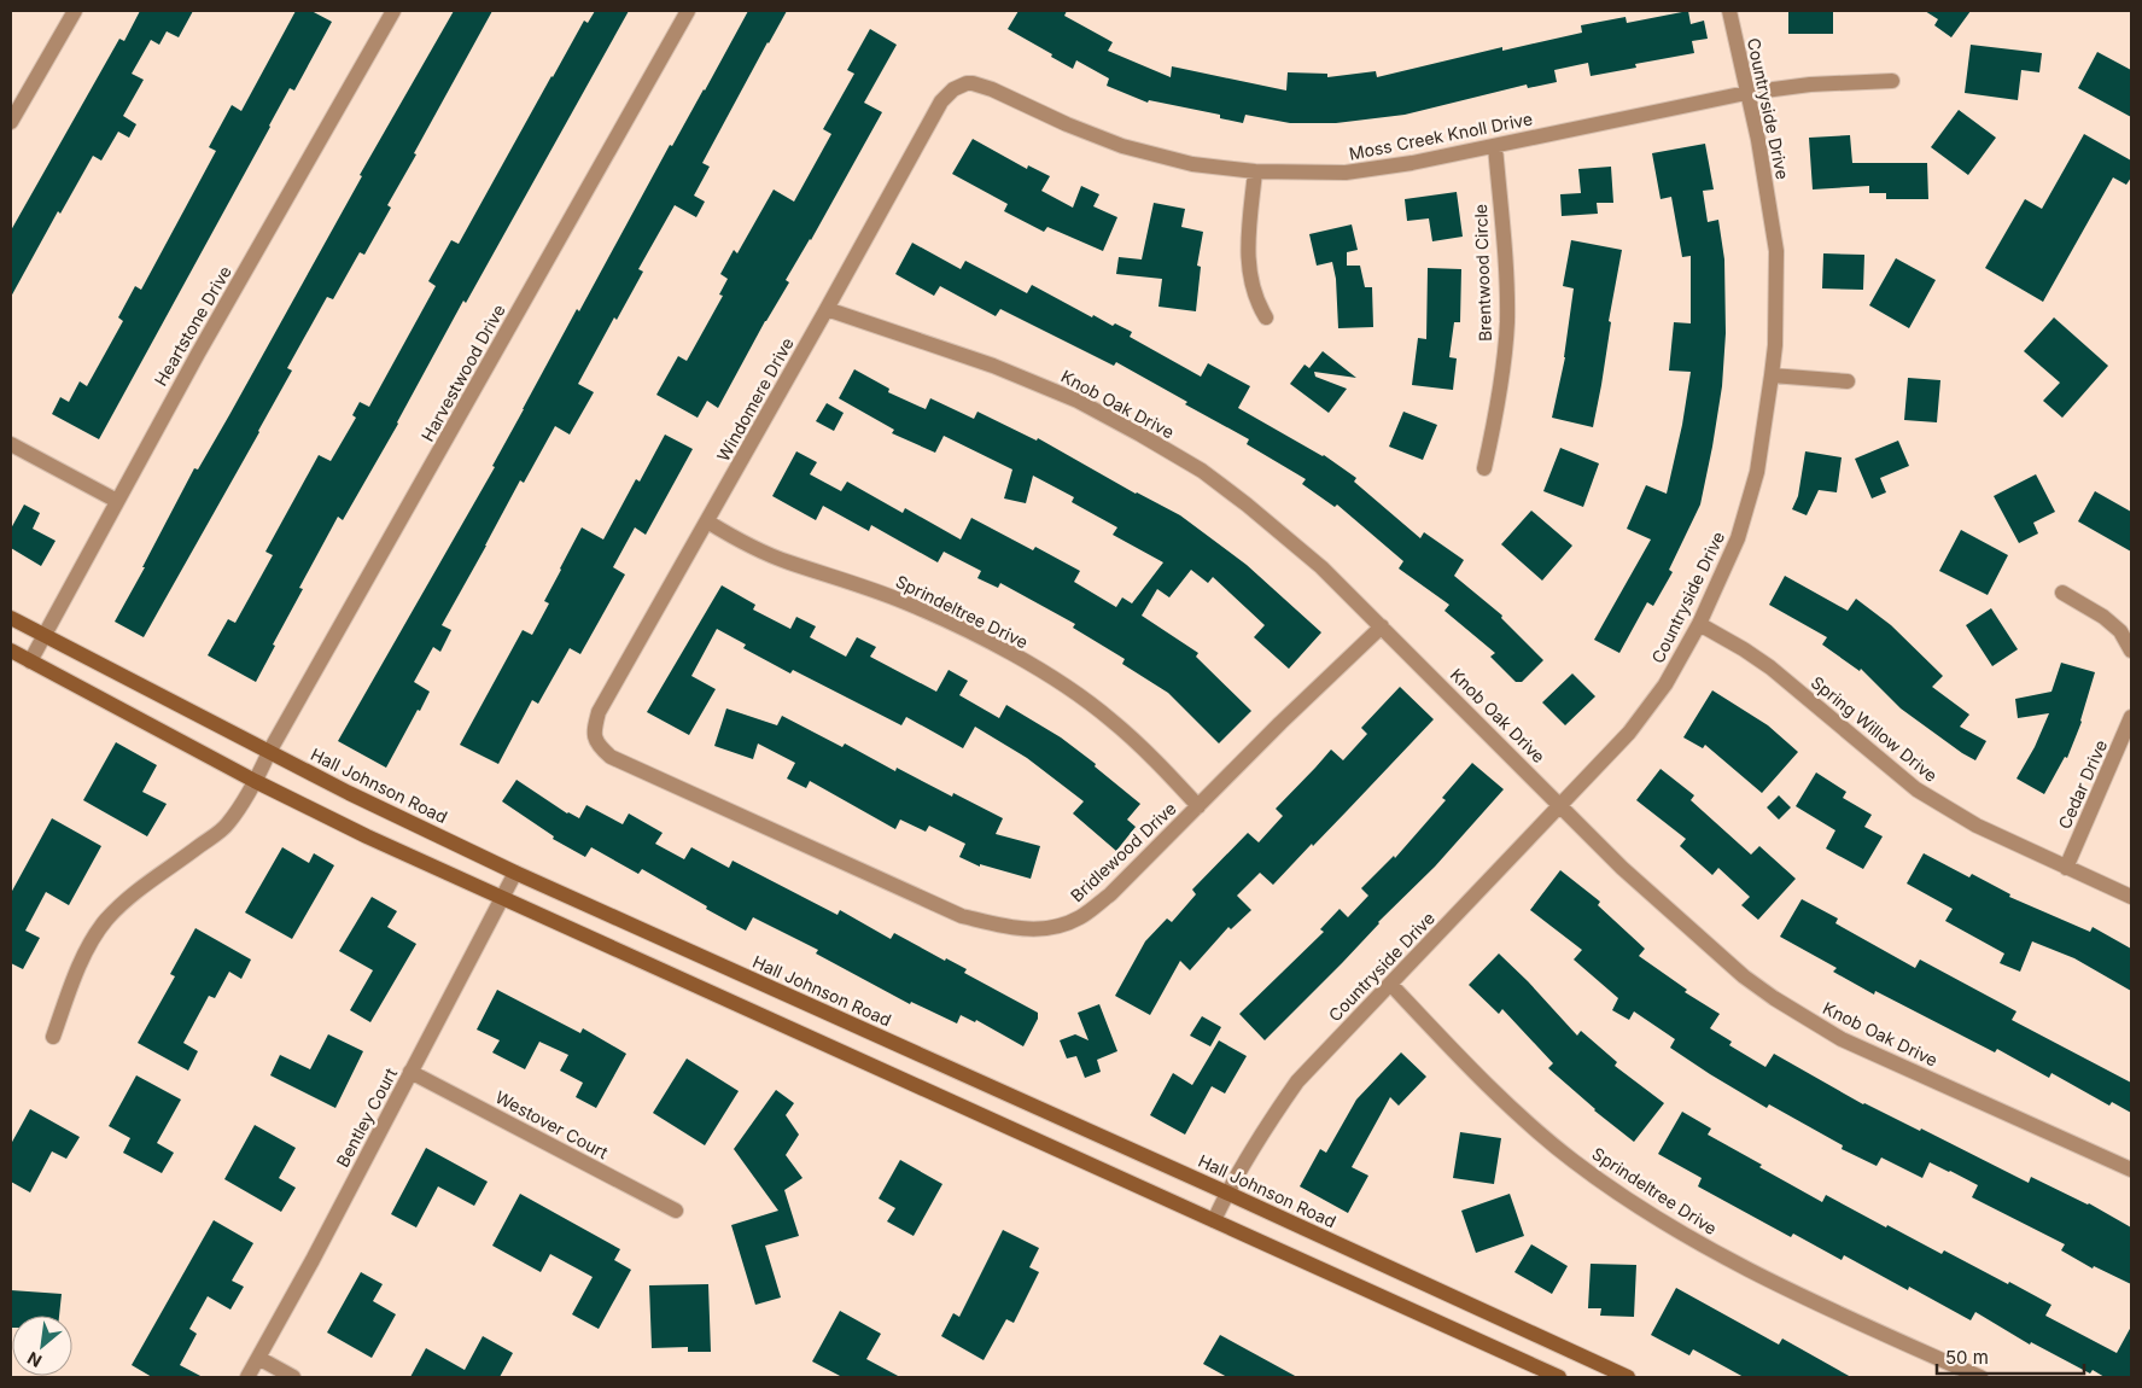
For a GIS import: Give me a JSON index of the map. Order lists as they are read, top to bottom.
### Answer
{
  "streets": {
    "main road": ["Hall Johnson Road"],
    "street": [
      "Countryside Drive",
      "Moss Creek Knoll Drive",
      "Brentwood Circle",
      "Heartstone Drive",
      "Harvestwood Drive",
      "Windomere Drive",
      "Knob Oak Drive",
      "Sprindeltree Drive",
      "Spring Willow Drive",
      "Cedar Drive",
      "Bridlewood Drive",
      "Bentley Court",
      "Westover Court"
    ]
  },
  "crossings": [
    ["Countryside Drive", "Moss Creek Knoll Drive"],
    ["Countryside Drive", "Knob Oak Drive"],
    ["Countryside Drive", "Sprindeltree Drive"],
    ["Countryside Drive", "Spring Willow Drive"],
    ["Countryside Drive", "Hall Johnson Road"],
    ["Moss Creek Knoll Drive", "Brentwood Circle"],
    ["Moss Creek Knoll Drive", "Windomere Drive"],
    ["Heartstone Drive", "Hall Johnson Road"],
    ["Harvestwood Drive", "Hall Johnson Road"],
    ["Windomere Drive", "Knob Oak Drive"],
    ["Windomere Drive", "Sprindeltree Drive"],
    ["Windomere Drive", "Bridlewood Drive"],
    ["Knob Oak Drive", "Bridlewood Drive"],
    ["Sprindeltree Drive", "Bridlewood Drive"],
    ["Spring Willow Drive", "Cedar Drive"],
    ["Hall Johnson Road", "Bentley Court"],
    ["Bentley Court", "Westover Court"]
  ],
  "scale_bar": "50 m",
  "north": "bottom left"
}
